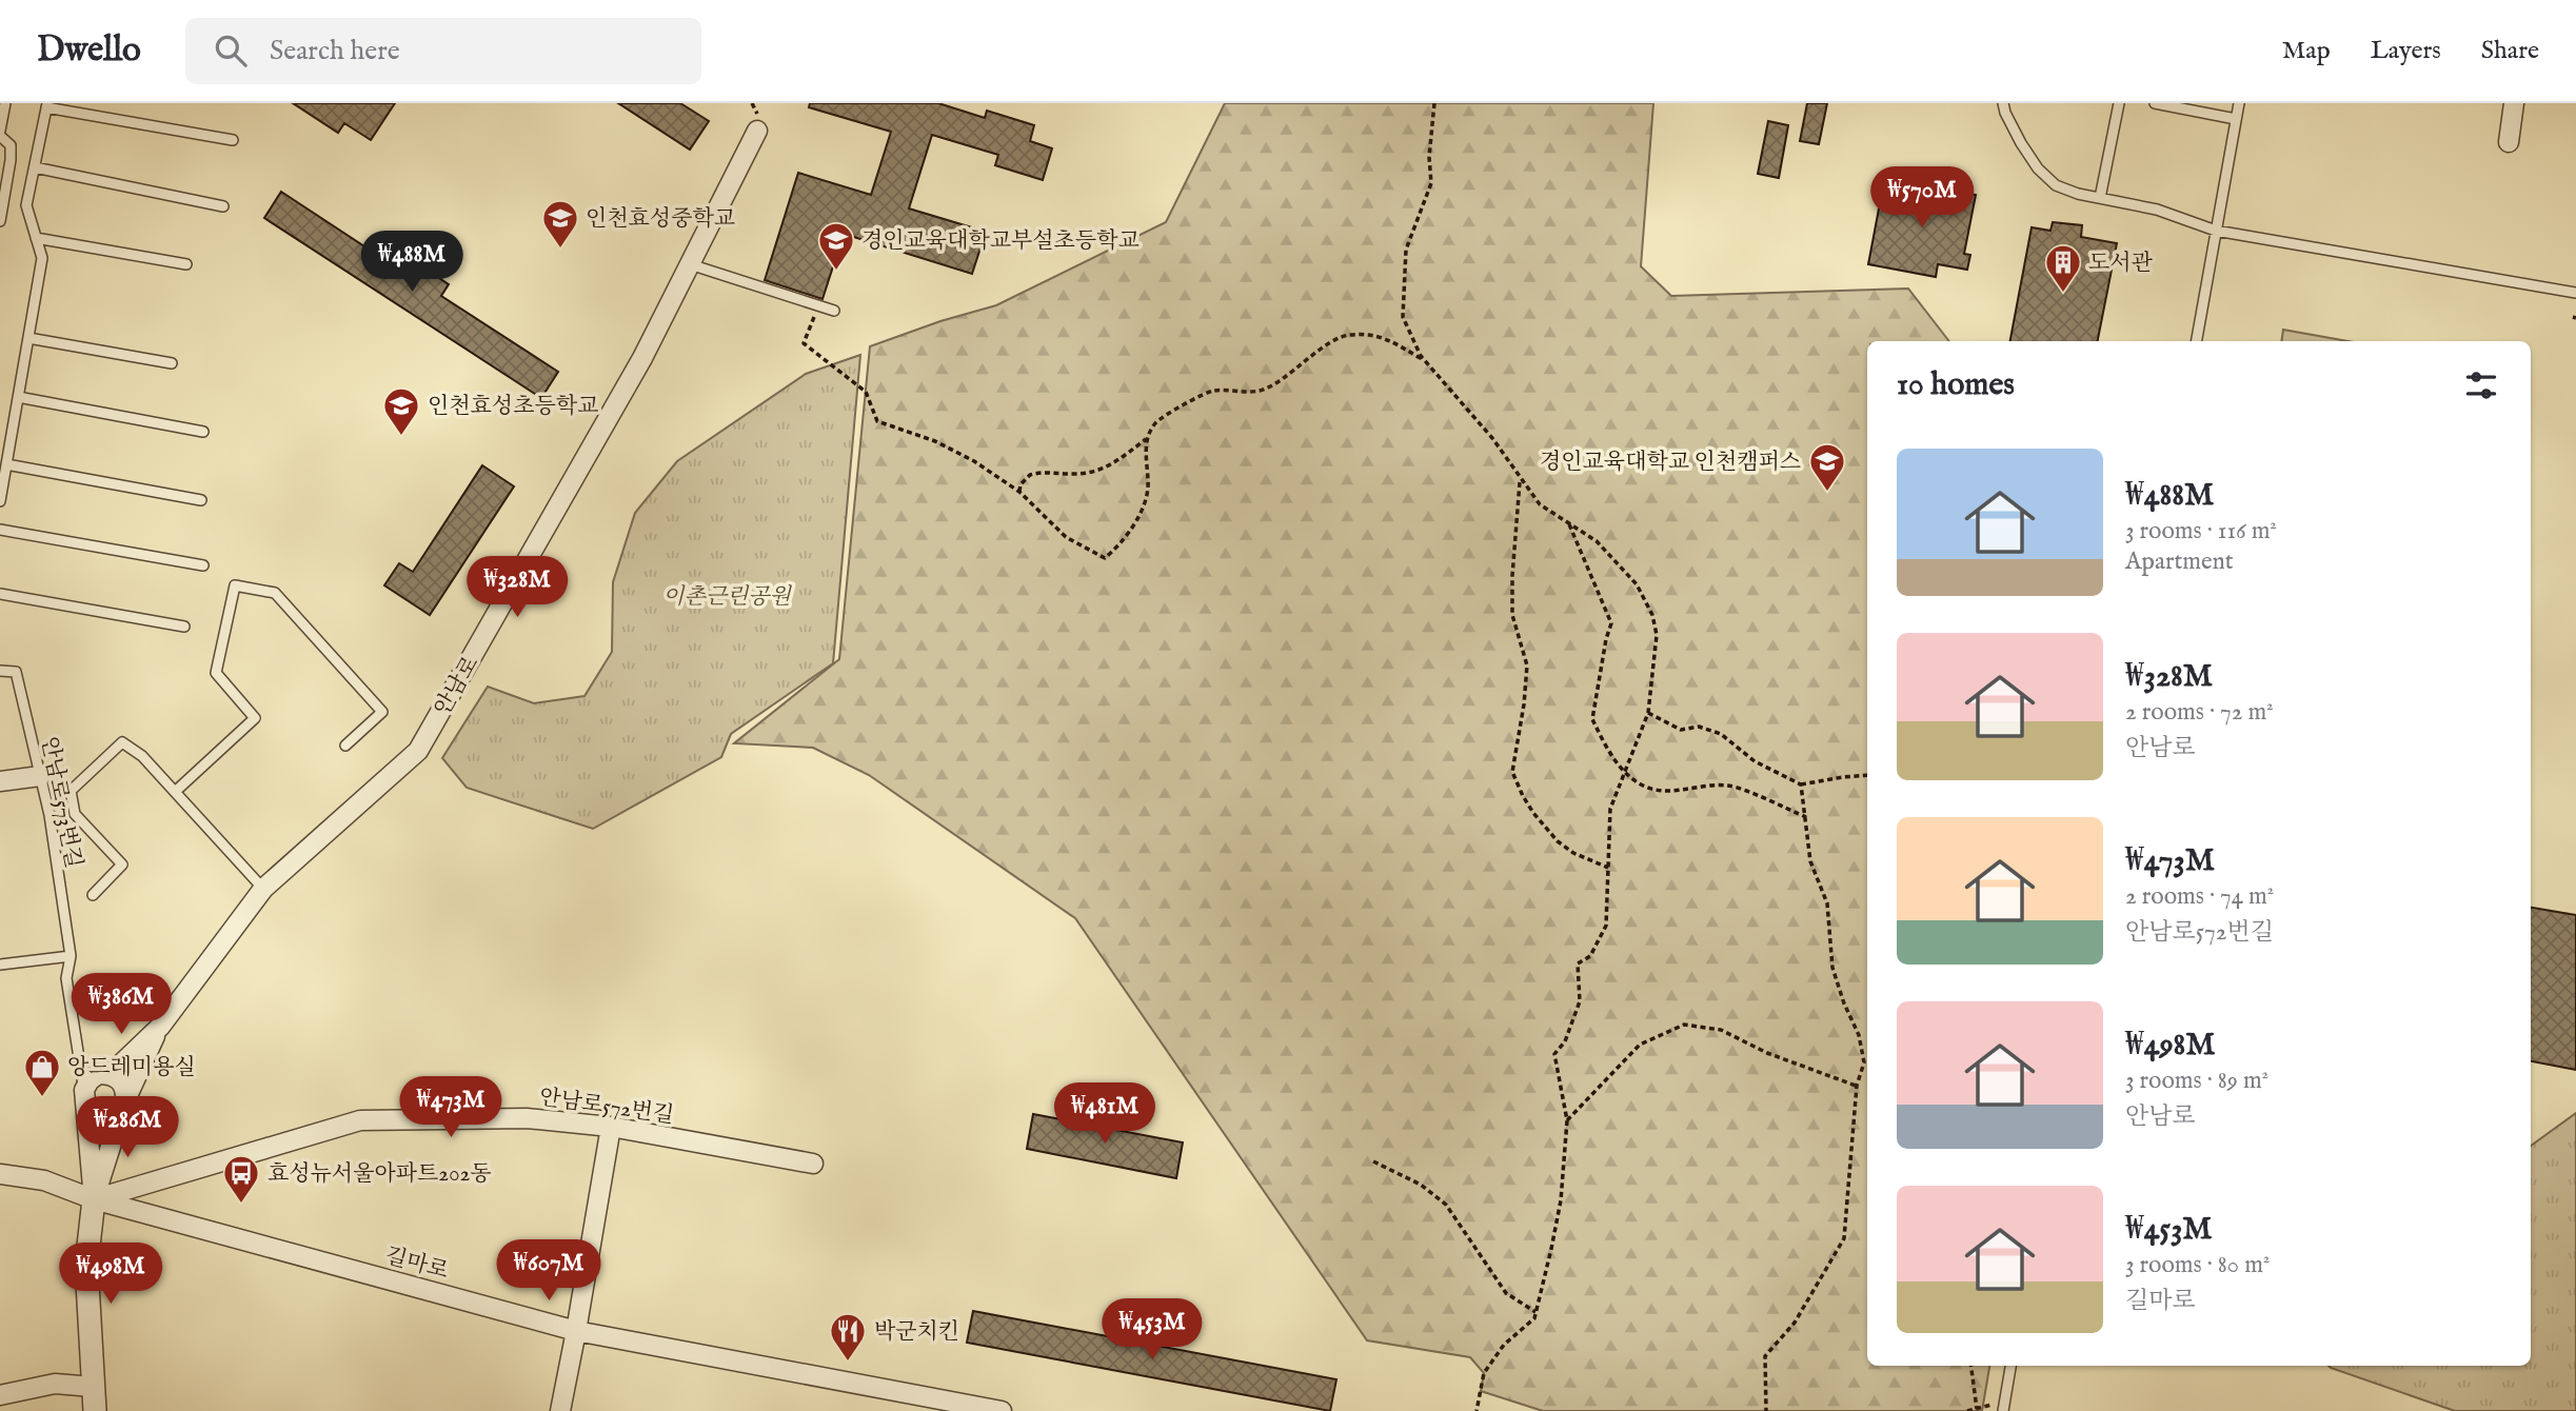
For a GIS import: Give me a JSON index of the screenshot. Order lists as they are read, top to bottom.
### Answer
{
  "streets": {
    "street": ["안남로", "안남로572번길", "길마로"],
    "lane": ["안남로573번길"]
  },
  "crossings": [
    ["안남로", "안남로573번길"],
    ["안남로", "안남로572번길"],
    ["안남로", "길마로"],
    ["안남로572번길", "길마로"]
  ],
  "parks": ["이촌근린공원"],
  "places": {
    "school or university": [
      "인천효성중학교",
      "경인교육대학교부설초등학교",
      "인천효성초등학교",
      "경인교육대학교 인천캠퍼스"
    ],
    "building": ["도서관"],
    "shop": ["앙드레미용실"],
    "bus stop": ["효성뉴서울아파트202동"],
    "restaurant": ["박군치킨"]
  },
  "page": {
    "header": "Dwello",
    "search": "Search here",
    "nav": ["Map", "Layers", "Share"],
    "price": [
      "₩570M",
      "₩488M",
      "₩328M",
      "₩386M",
      "₩473M",
      "₩481M",
      "₩286M",
      "₩607M",
      "₩498M",
      "₩453M"
    ],
    "heading": "10 homes",
    "list": [
      {
        "name": "₩488M",
        "note": "3 rooms · 116 m² · Apartment"
      },
      {
        "name": "₩328M",
        "note": "2 rooms · 72 m² · 안남로"
      },
      {
        "name": "₩473M",
        "note": "2 rooms · 74 m² · 안남로572번길"
      },
      {
        "name": "₩498M",
        "note": "3 rooms · 89 m² · 안남로"
      },
      {
        "name": "₩453M",
        "note": "3 rooms · 80 m² · 길마로"
      }
    ]
  }
}
